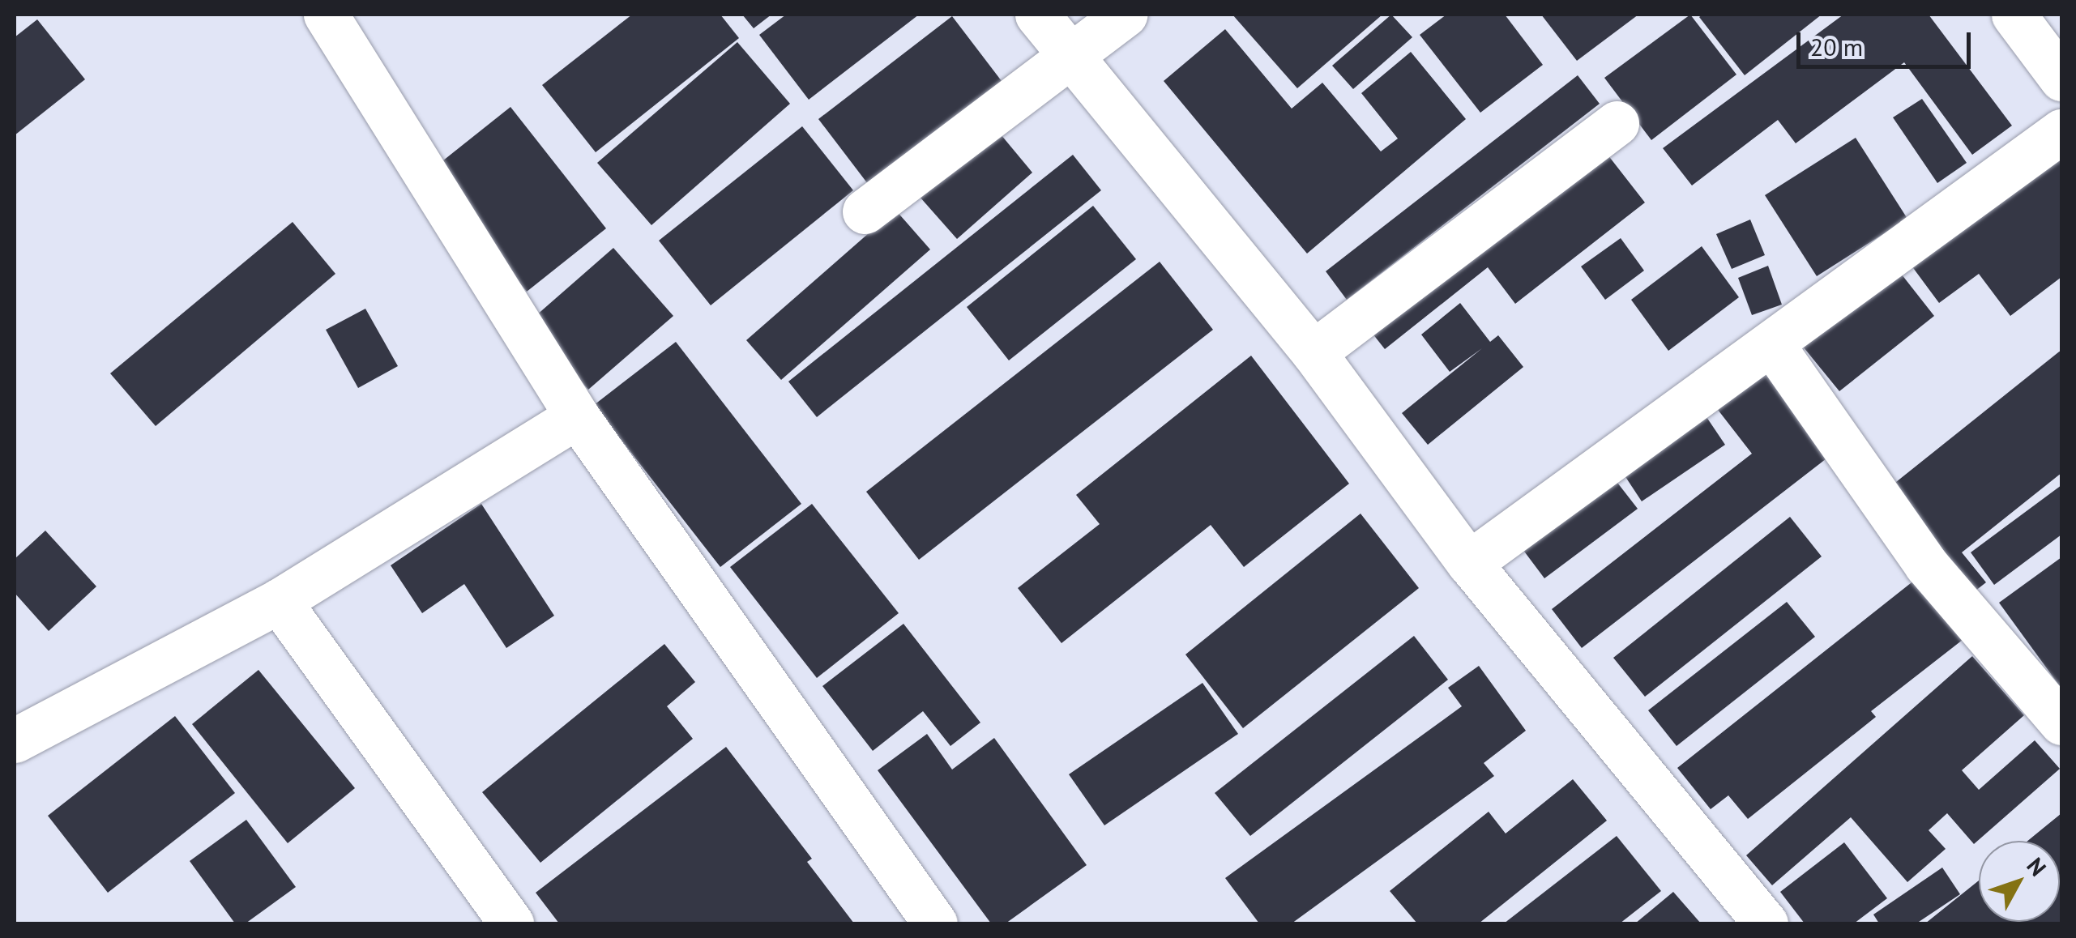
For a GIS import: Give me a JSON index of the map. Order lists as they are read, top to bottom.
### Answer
{
  "scale_bar": "20 m",
  "north": "top right"
}
